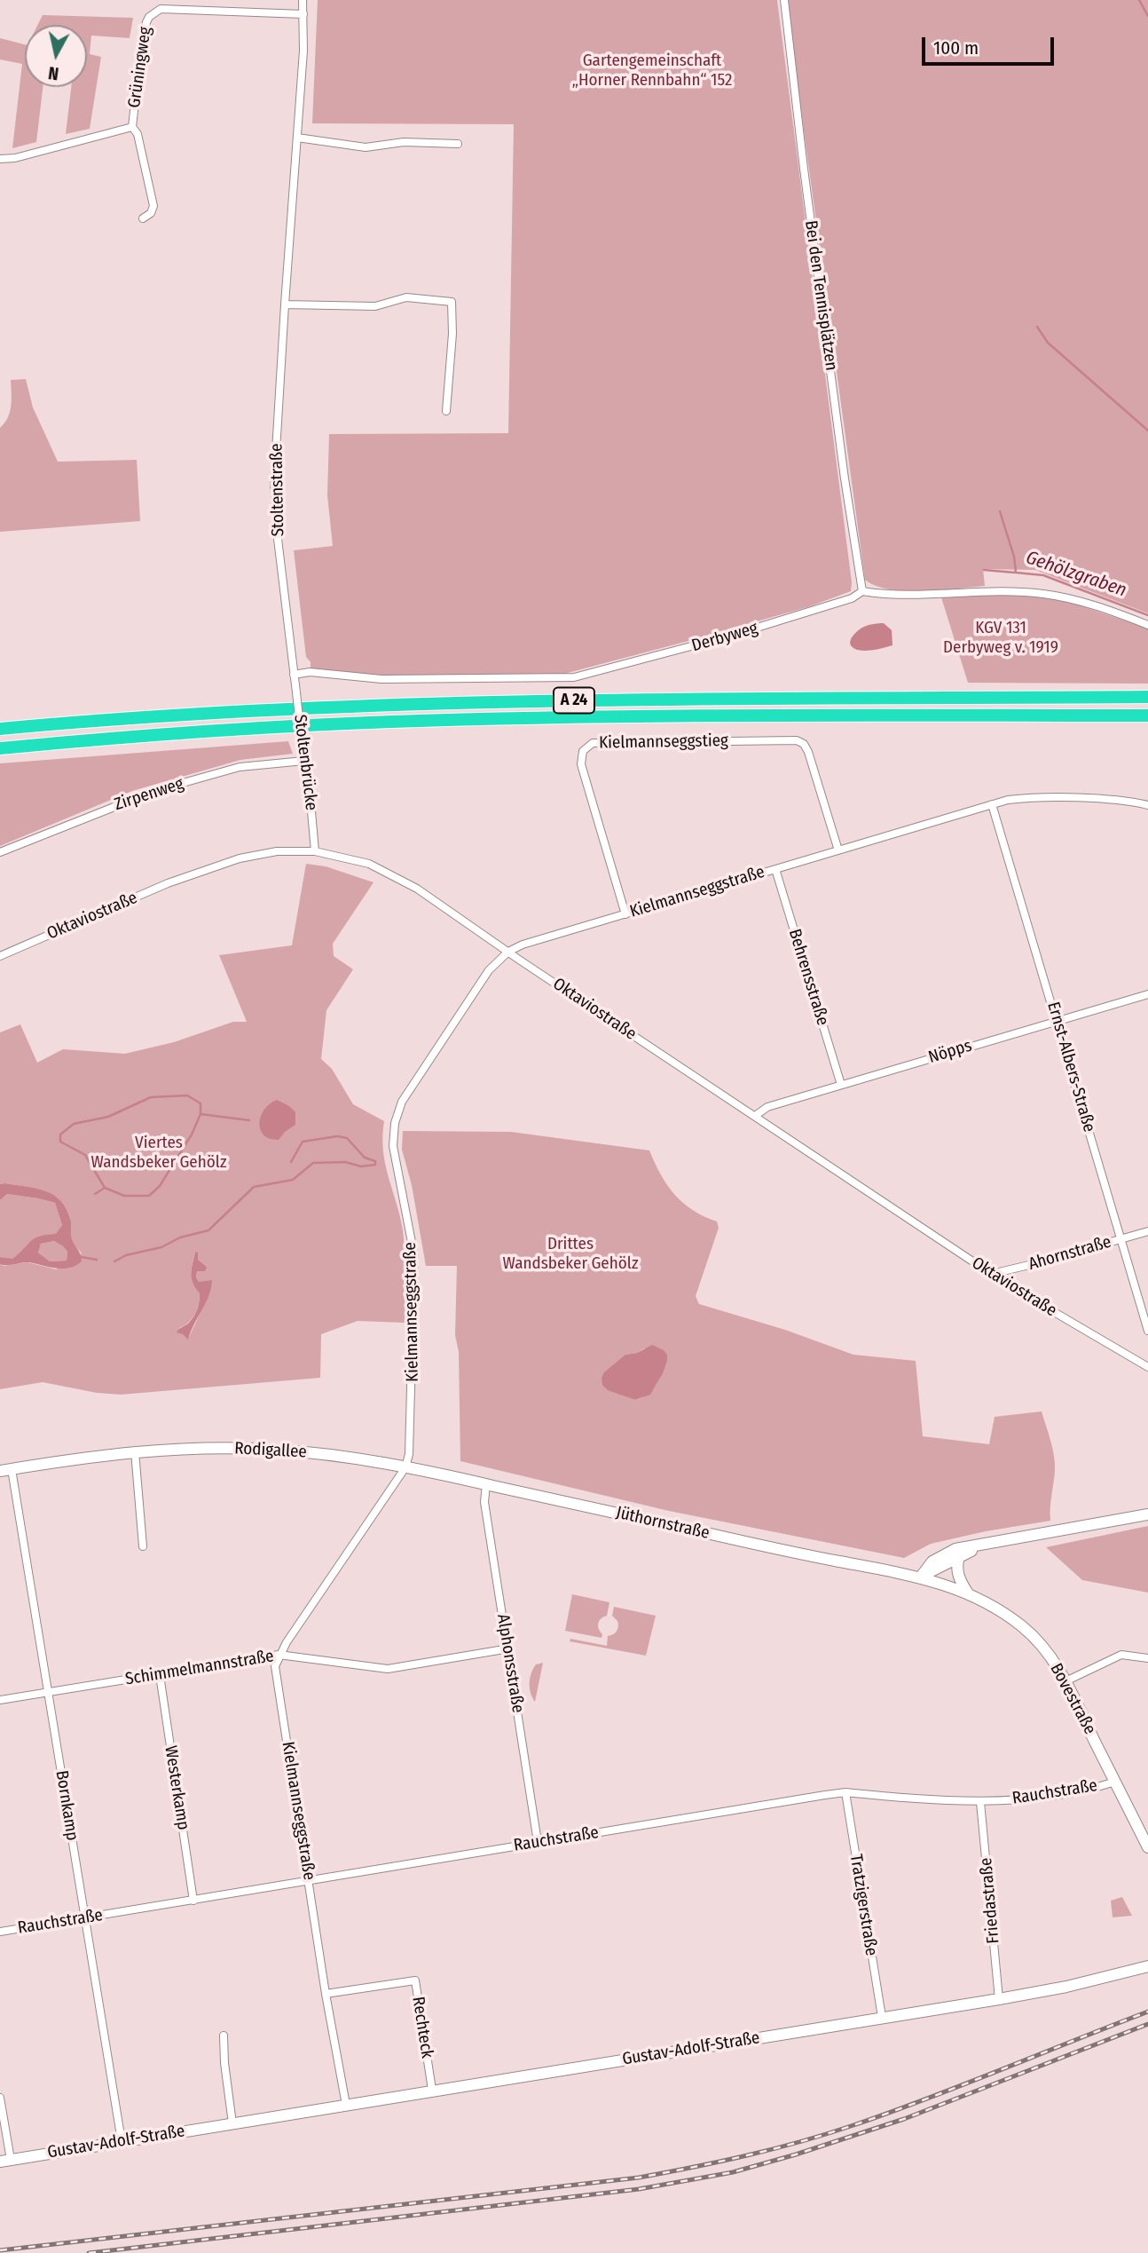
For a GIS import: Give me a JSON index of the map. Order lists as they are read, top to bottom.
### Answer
{
  "streets": {
    "highway": ["A 24"],
    "street": [
      "Grüningweg",
      "Bei den Tennisplätzen",
      "Stoltenstraße",
      "Derbyweg",
      "Kielmannseggstieg",
      "Stoltenbrücke",
      "Zirpenweg",
      "Kielmannseggstraße",
      "Oktaviostraße",
      "Behrensstraße",
      "Nöpps",
      "Ernst-Albers-Straße",
      "Ahornstraße",
      "Rodigallee",
      "Jüthornstraße",
      "Alphonsstraße",
      "Schimmelmannstraße",
      "Bovestraße",
      "Westerkamp",
      "Rauchstraße",
      "Bornkamp",
      "Friedastraße",
      "Tratzigerstraße",
      "Rechteck",
      "Gustav-Adolf-Straße"
    ]
  },
  "crossings": [
    ["Grüningweg", "Stoltenstraße"],
    ["Bei den Tennisplätzen", "Derbyweg"],
    ["Stoltenstraße", "Derbyweg"],
    ["Stoltenstraße", "Stoltenbrücke"],
    ["Derbyweg", "Stoltenbrücke"],
    ["Kielmannseggstieg", "Kielmannseggstraße"],
    ["Stoltenbrücke", "Zirpenweg"],
    ["Stoltenbrücke", "Oktaviostraße"],
    ["Kielmannseggstraße", "Oktaviostraße"],
    ["Kielmannseggstraße", "Behrensstraße"],
    ["Kielmannseggstraße", "Ernst-Albers-Straße"],
    ["Kielmannseggstraße", "Rodigallee"],
    ["Kielmannseggstraße", "Jüthornstraße"],
    ["Kielmannseggstraße", "Schimmelmannstraße"],
    ["Kielmannseggstraße", "Rauchstraße"],
    ["Kielmannseggstraße", "Rechteck"],
    ["Kielmannseggstraße", "Gustav-Adolf-Straße"],
    ["Oktaviostraße", "Nöpps"],
    ["Oktaviostraße", "Ahornstraße"],
    ["Behrensstraße", "Nöpps"],
    ["Nöpps", "Ernst-Albers-Straße"],
    ["Ernst-Albers-Straße", "Ahornstraße"],
    ["Rodigallee", "Jüthornstraße"],
    ["Rodigallee", "Bornkamp"],
    ["Jüthornstraße", "Alphonsstraße"],
    ["Jüthornstraße", "Bovestraße"],
    ["Alphonsstraße", "Schimmelmannstraße"],
    ["Alphonsstraße", "Rauchstraße"],
    ["Schimmelmannstraße", "Westerkamp"],
    ["Schimmelmannstraße", "Bornkamp"],
    ["Bovestraße", "Rauchstraße"],
    ["Westerkamp", "Rauchstraße"],
    ["Rauchstraße", "Bornkamp"],
    ["Rauchstraße", "Friedastraße"],
    ["Rauchstraße", "Tratzigerstraße"],
    ["Bornkamp", "Gustav-Adolf-Straße"],
    ["Friedastraße", "Gustav-Adolf-Straße"],
    ["Tratzigerstraße", "Gustav-Adolf-Straße"],
    ["Rechteck", "Gustav-Adolf-Straße"]
  ],
  "water": ["Gehölzgraben"],
  "parks": [
    "Gartengemeinschaft „Horner Rennbahn“ 152",
    "KGV 131 Derbyweg v. 1919",
    "Viertes Wandsbeker Gehölz",
    "Drittes Wandsbeker Gehölz"
  ],
  "scale_bar": "100 m",
  "north": "bottom"
}
